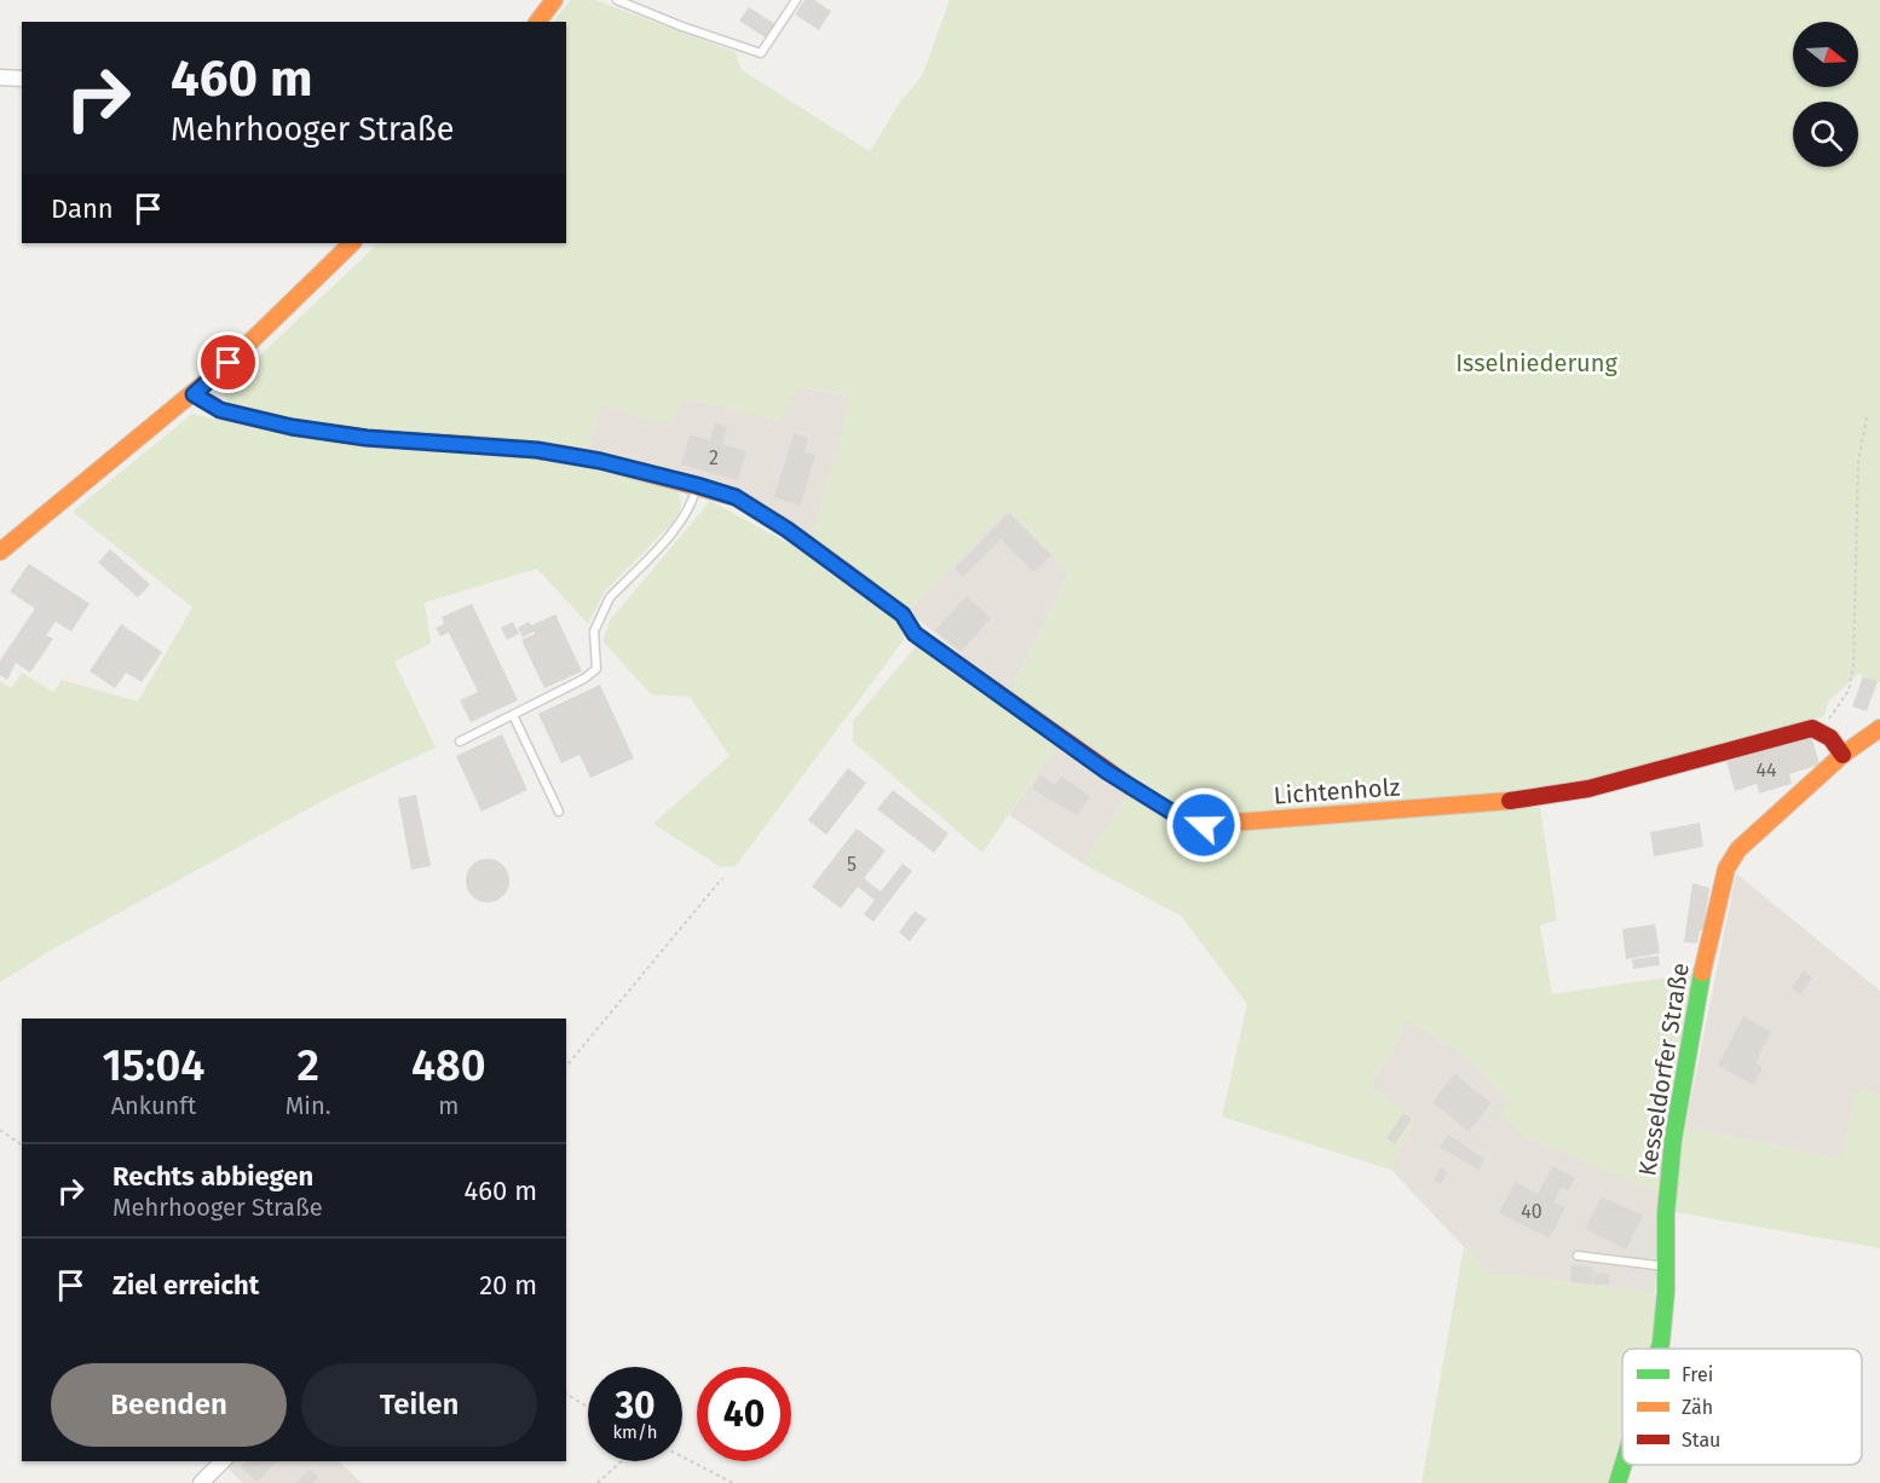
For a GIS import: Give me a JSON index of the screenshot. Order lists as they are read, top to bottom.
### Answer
{
  "streets": {
    "street": ["Lichtenholz", "Kesseldorfer Straße"]
  },
  "parks": ["Isselniederung"],
  "house_numbers": [
    "2",
    "44",
    "5",
    "40"
  ],
  "legend": ["Frei", "Zäh", "Stau"],
  "north": "right",
  "page": {
    "turn": ["460 m", "Mehrhooger Straße"],
    "then": "Dann",
    "eta": [
      "15:04",
      "Ankunft",
      "2",
      "Min.",
      "480",
      "m"
    ],
    "list": [
      {
        "name": "Rechts abbiegen",
        "note": "Mehrhooger Straße",
        "value": "460 m"
      },
      {
        "name": "Ziel erreicht",
        "value": "20 m"
      }
    ],
    "buttons": ["Beenden", "Teilen"],
    "speed": "30 km/h",
    "limit": "40"
  }
}
